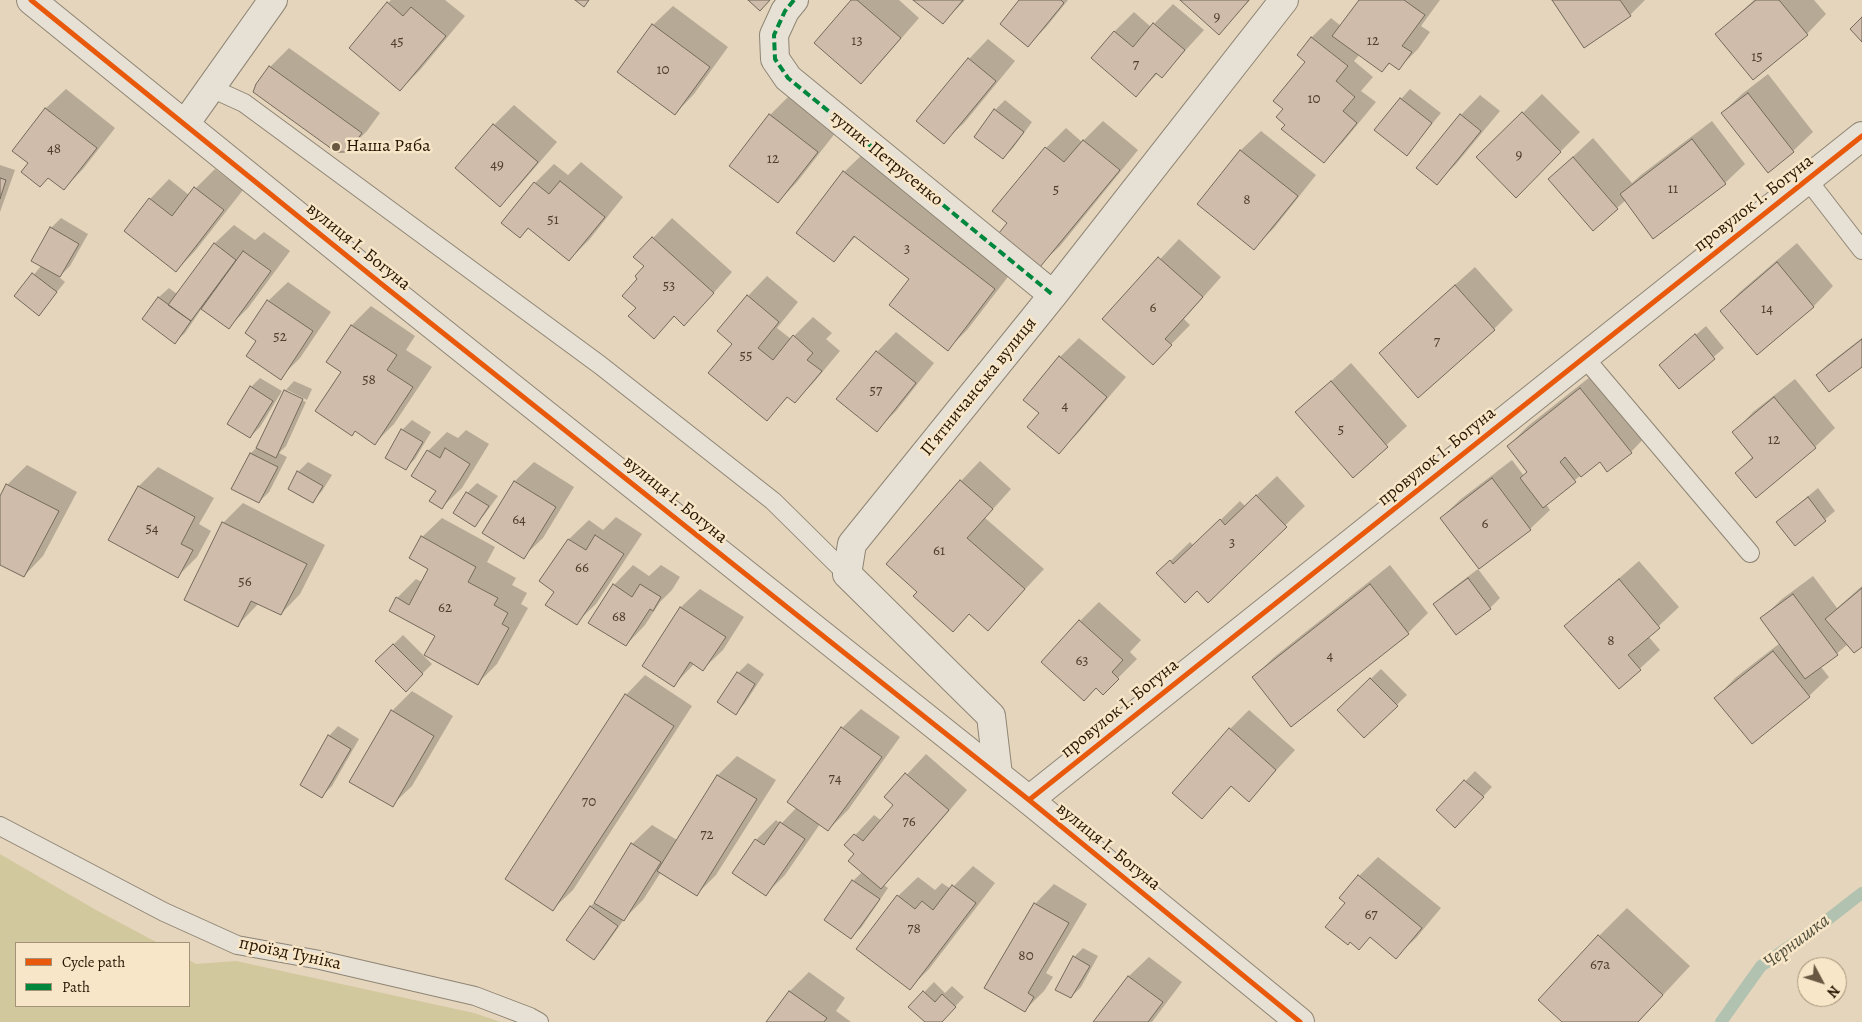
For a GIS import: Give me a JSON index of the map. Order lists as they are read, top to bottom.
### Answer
{
  "streets": {
    "street": [
      "тупик Петрусенко",
      "провулок І. Богуна",
      "вулиця І. Богуна",
      "Пʼятничанська вулиця"
    ],
    "lane": ["проїзд Туніка"]
  },
  "crossings": [
    ["тупик Петрусенко", "Пʼятничанська вулиця"],
    ["провулок І. Богуна", "вулиця І. Богуна"]
  ],
  "water": ["Чернишка"],
  "places": ["Наша Ряба"],
  "house_numbers": [
    "9",
    "13",
    "12",
    "45",
    "15",
    "7",
    "10",
    "10",
    "48",
    "9",
    "12",
    "49",
    "11",
    "5",
    "8",
    "51",
    "3",
    "53",
    "6",
    "14",
    "52",
    "7",
    "55",
    "58",
    "57",
    "4",
    "5",
    "12",
    "64",
    "6",
    "54",
    "3",
    "61",
    "66",
    "56",
    "62",
    "68",
    "8",
    "4",
    "63",
    "74",
    "70",
    "76",
    "72",
    "67",
    "78",
    "80",
    "67а"
  ],
  "legend": ["Cycle path", "Path"],
  "north": "bottom right"
}
